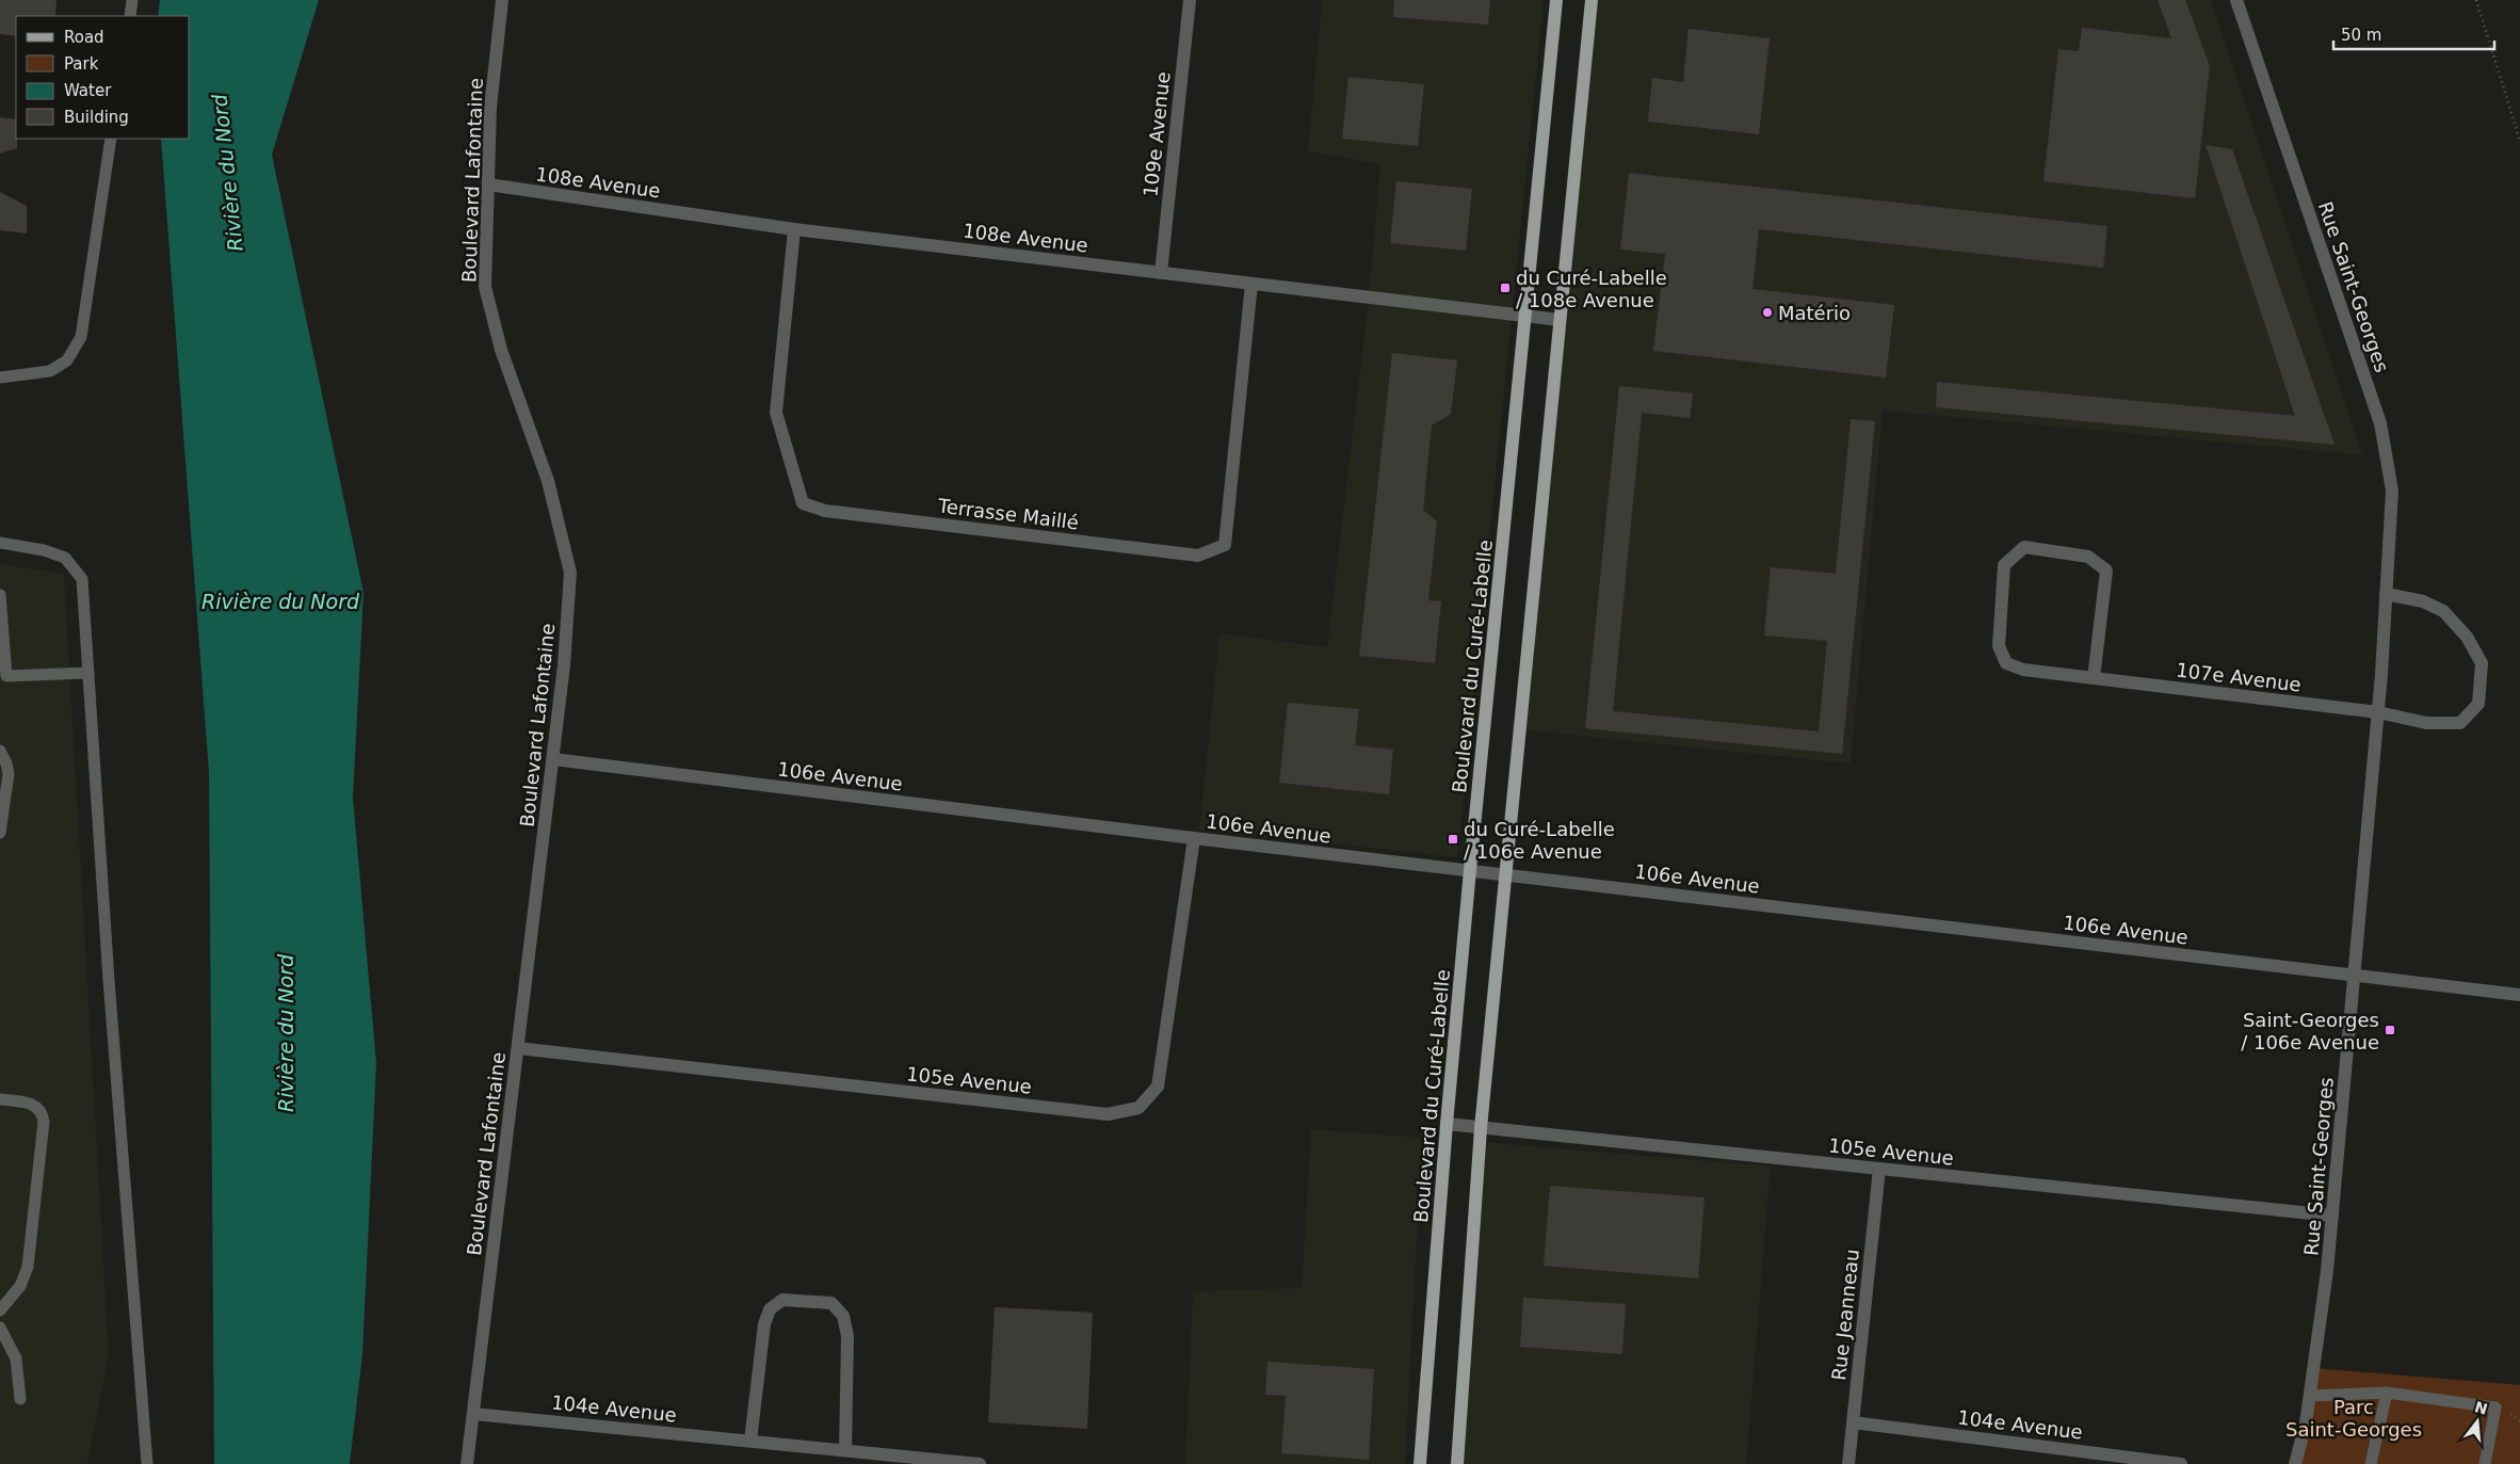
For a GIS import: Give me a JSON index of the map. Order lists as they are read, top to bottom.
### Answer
{
  "streets": {
    "main road": ["Boulevard du Curé-Labelle"],
    "street": [
      "109e Avenue",
      "Boulevard Lafontaine",
      "108e Avenue",
      "Rue Saint-Georges",
      "Terrasse Maillé",
      "107e Avenue",
      "106e Avenue",
      "105e Avenue",
      "Rue Jeanneau",
      "104e Avenue"
    ]
  },
  "crossings": [
    ["109e Avenue", "108e Avenue"],
    ["Boulevard Lafontaine", "108e Avenue"],
    ["Boulevard Lafontaine", "106e Avenue"],
    ["Boulevard Lafontaine", "105e Avenue"],
    ["Boulevard Lafontaine", "104e Avenue"],
    ["108e Avenue", "Terrasse Maillé"],
    ["108e Avenue", "Boulevard du Curé-Labelle"],
    ["Rue Saint-Georges", "107e Avenue"],
    ["Rue Saint-Georges", "106e Avenue"],
    ["Rue Saint-Georges", "105e Avenue"],
    ["Boulevard du Curé-Labelle", "106e Avenue"],
    ["Boulevard du Curé-Labelle", "105e Avenue"],
    ["106e Avenue", "105e Avenue"],
    ["105e Avenue", "Rue Jeanneau"],
    ["Rue Jeanneau", "104e Avenue"]
  ],
  "water": ["Rivière du Nord"],
  "parks": ["Parc Saint-Georges"],
  "places": {
    "transit": ["du Curé-Labelle / 108e Avenue", "du Curé-Labelle / 106e Avenue", "Saint-Georges / 106e Avenue"],
    "other": ["Matério"]
  },
  "legend": [
    "Road",
    "Park",
    "Water",
    "Building"
  ],
  "scale_bar": "50 m",
  "north": "top"
}
